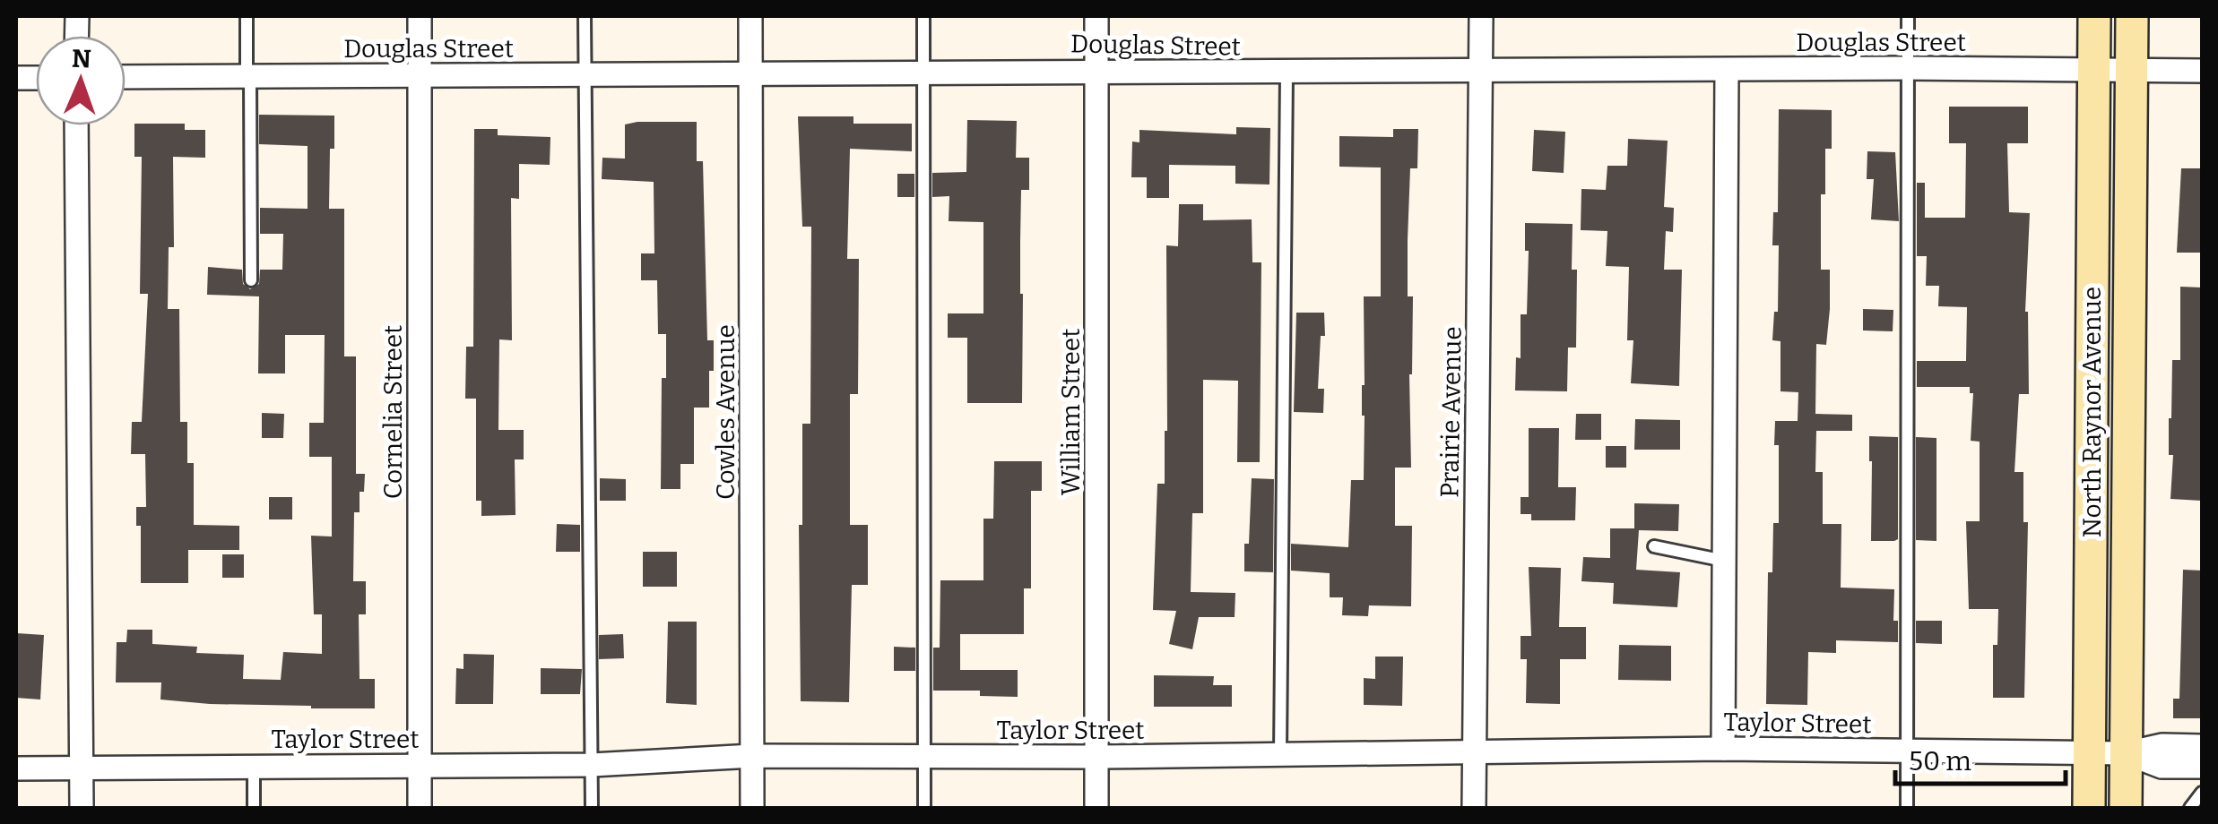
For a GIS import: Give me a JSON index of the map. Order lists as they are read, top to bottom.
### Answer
{
  "streets": {
    "main road": ["North Raynor Avenue"],
    "street": [
      "Douglas Street",
      "Cornelia Street",
      "Cowles Avenue",
      "William Street",
      "Prairie Avenue",
      "Taylor Street"
    ]
  },
  "crossings": [
    ["Douglas Street", "Cornelia Street"],
    ["Douglas Street", "Cowles Avenue"],
    ["Douglas Street", "William Street"],
    ["Douglas Street", "Prairie Avenue"],
    ["Douglas Street", "North Raynor Avenue"],
    ["Cornelia Street", "Taylor Street"],
    ["Cowles Avenue", "Taylor Street"],
    ["William Street", "Taylor Street"],
    ["Prairie Avenue", "Taylor Street"],
    ["North Raynor Avenue", "Taylor Street"]
  ],
  "scale_bar": "50 m",
  "north": "top"
}
